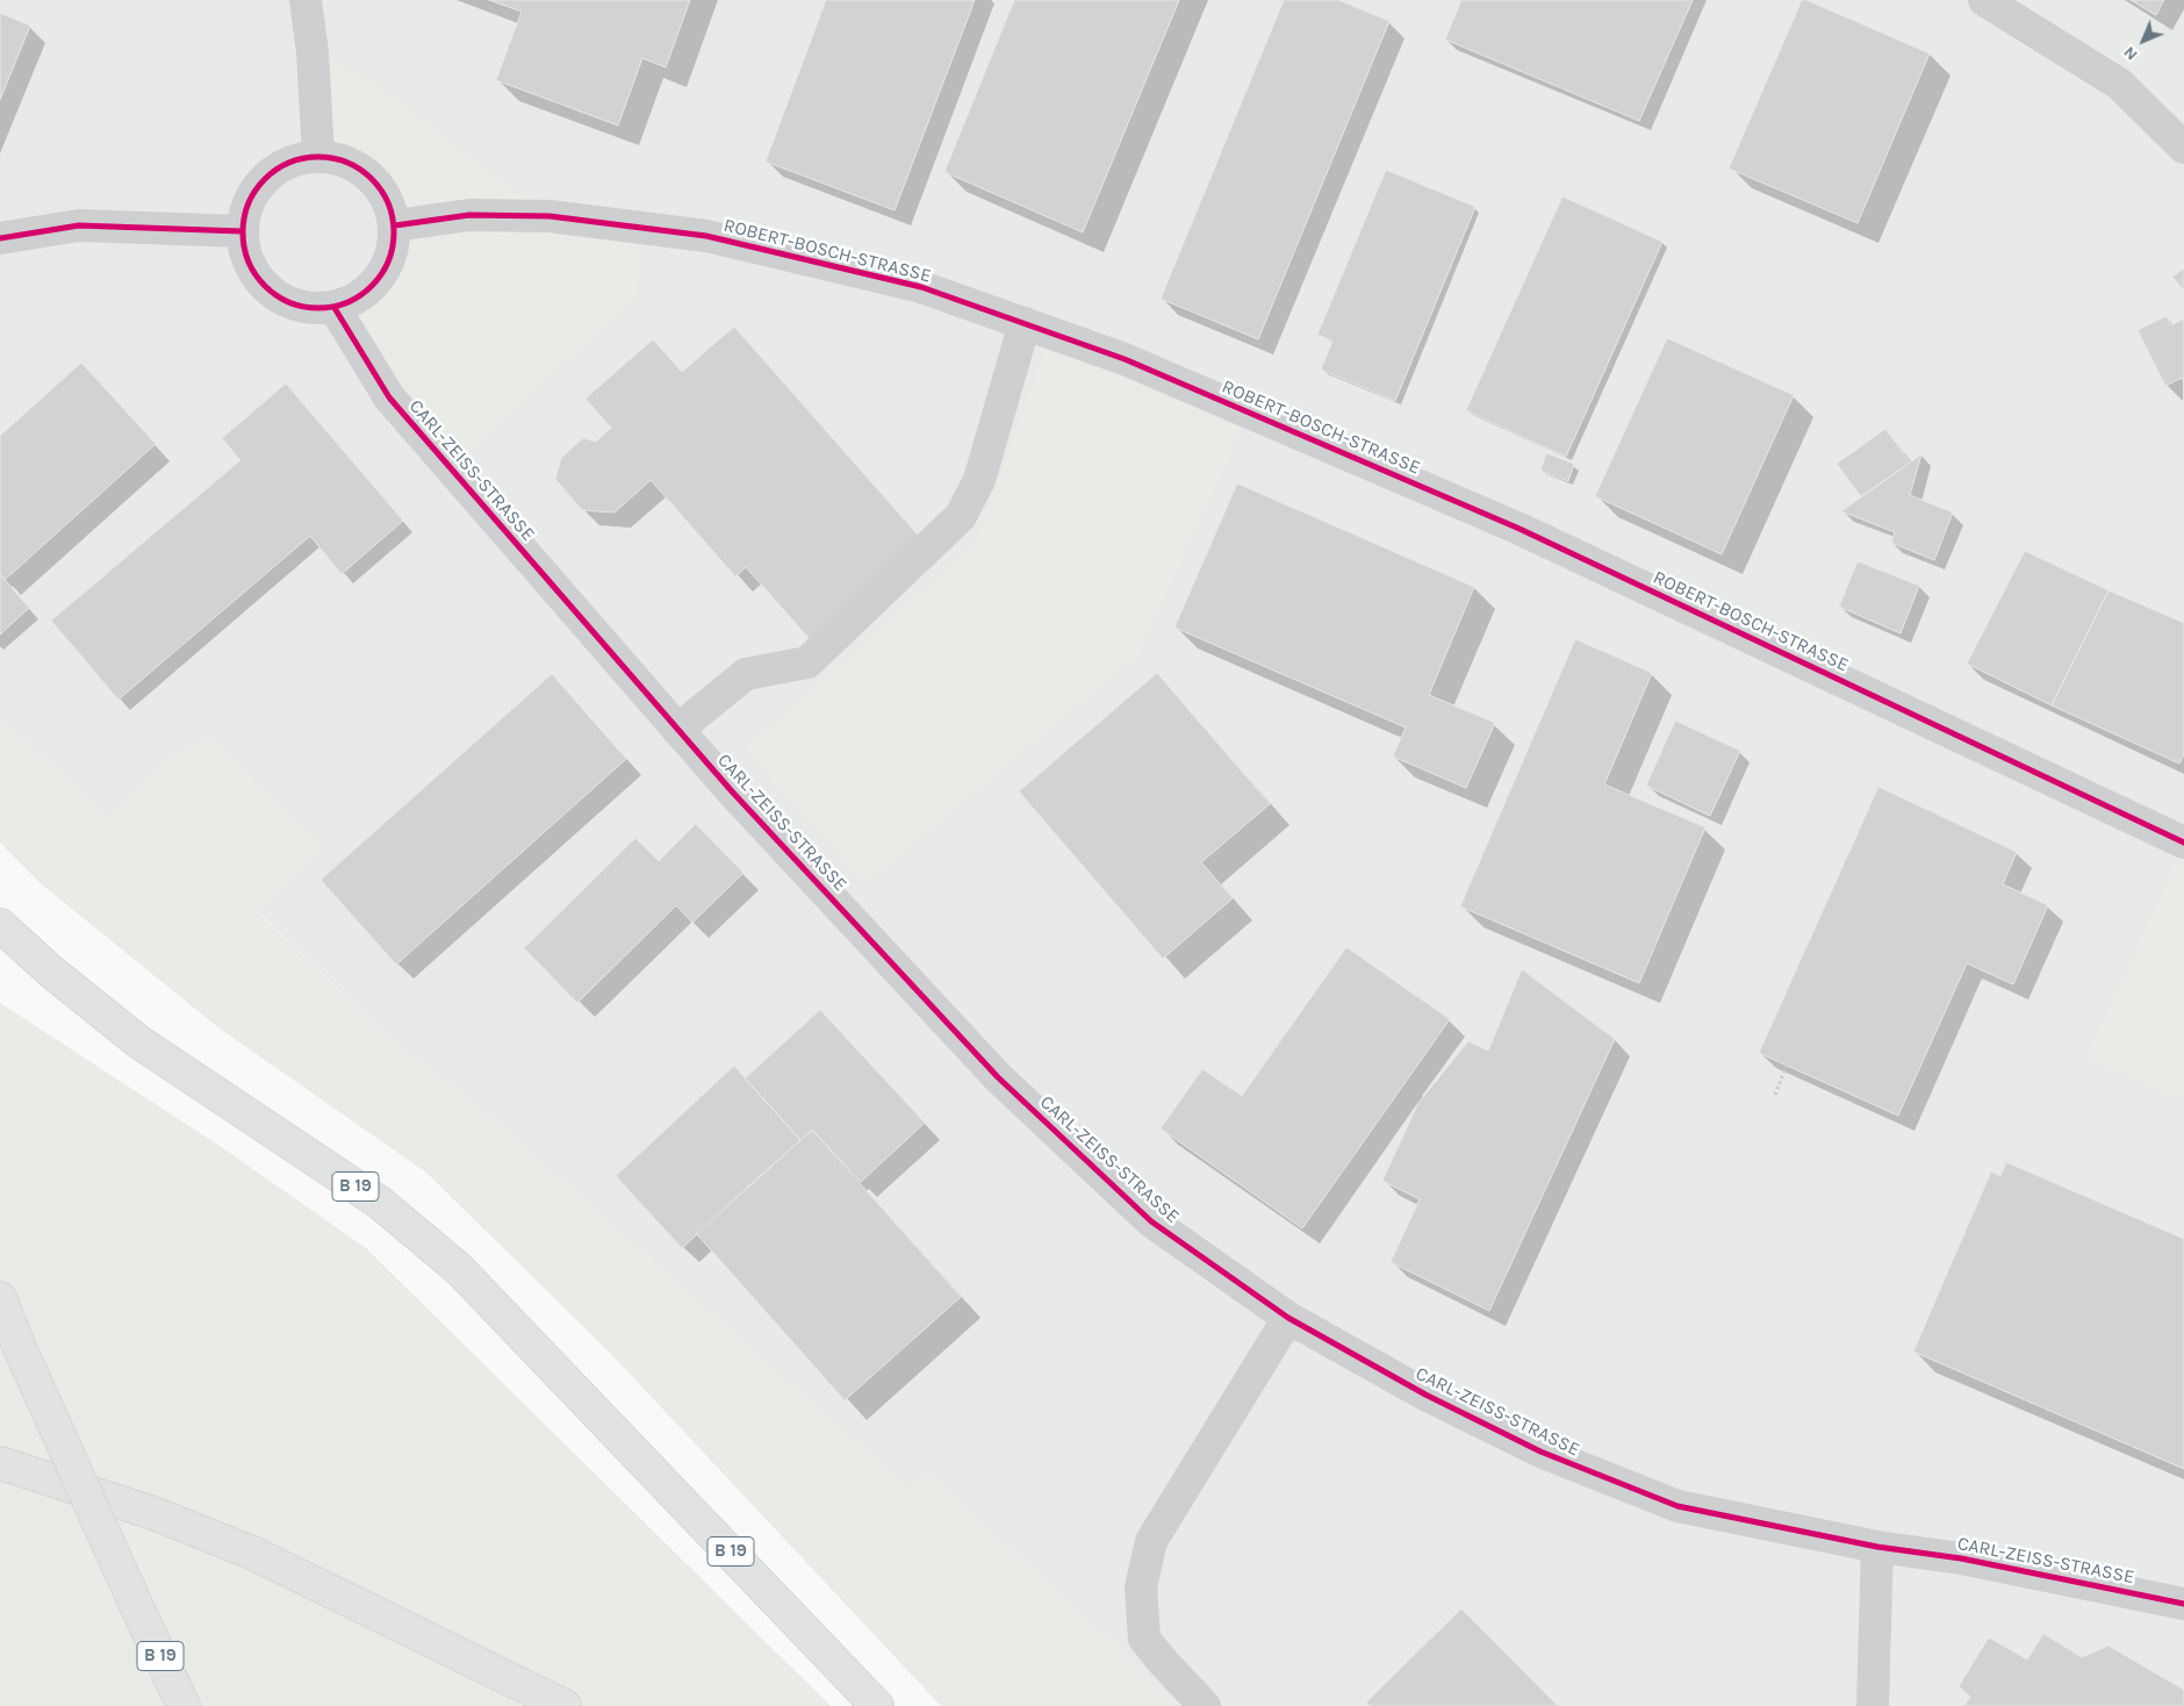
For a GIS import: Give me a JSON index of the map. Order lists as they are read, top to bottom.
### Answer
{
  "streets": {
    "highway": ["B 19"],
    "street": ["ROBERT-BOSCH-STRASSE", "CARL-ZEISS-STRASSE"]
  },
  "crossings": [
    ["ROBERT-BOSCH-STRASSE", "CARL-ZEISS-STRASSE"]
  ],
  "north": "bottom left"
}
